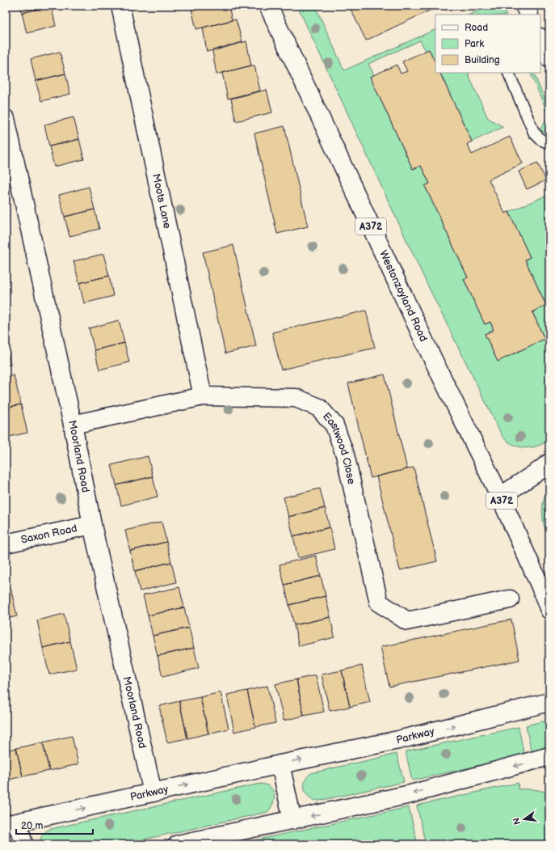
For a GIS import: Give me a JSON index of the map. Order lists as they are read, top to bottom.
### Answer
{
  "streets": {
    "street": [
      "Moots Lane",
      "A372",
      "Westonzoyland Road",
      "Eastwood Close",
      "Moorland Road",
      "Saxon Road",
      "Parkway"
    ]
  },
  "crossings": [
    ["Moots Lane", "Eastwood Close"],
    ["Eastwood Close", "Moorland Road"],
    ["Moorland Road", "Saxon Road"],
    ["Moorland Road", "Parkway"]
  ],
  "legend": ["Road", "Park", "Building"],
  "scale_bar": "20 m",
  "north": "left"
}
